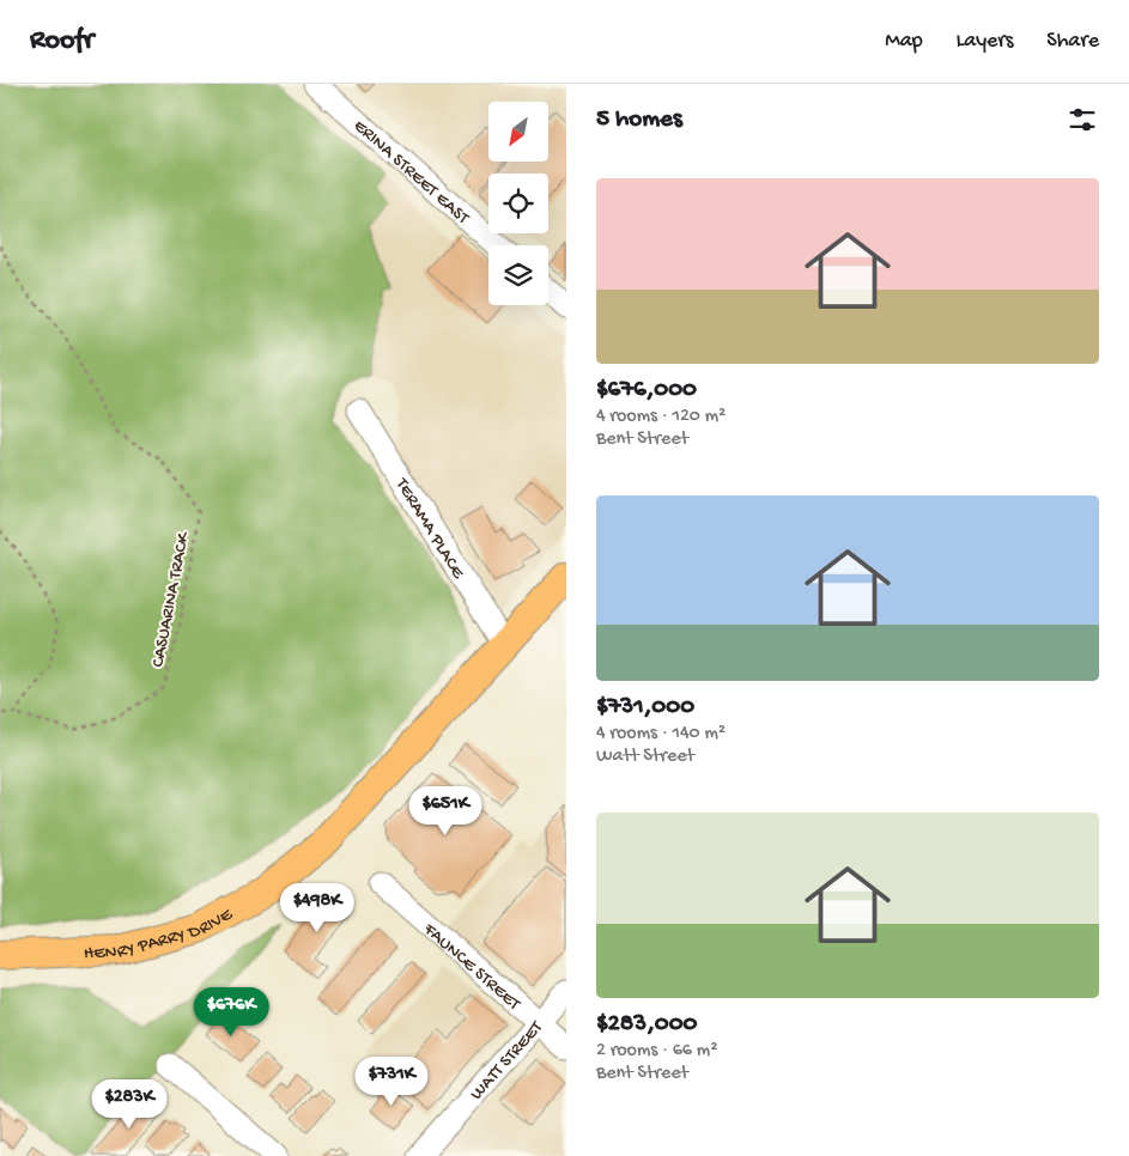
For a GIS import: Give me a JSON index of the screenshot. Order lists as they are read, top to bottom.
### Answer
{
  "streets": {
    "main road": ["HENRY PARRY DRIVE"],
    "street": [
      "ERINA STREET EAST",
      "TERAMA PLACE",
      "FAUNCE STREET",
      "WATT STREET"
    ],
    "path": ["CASUARINA TRACK"]
  },
  "crossings": [
    ["TERAMA PLACE", "HENRY PARRY DRIVE"],
    ["FAUNCE STREET", "WATT STREET"]
  ],
  "north": "bottom left",
  "page": {
    "header": "Roofr",
    "nav": ["Map", "Layers", "Share"],
    "heading": "5 homes",
    "list": [
      {
        "name": "$676,000",
        "note": "4 rooms · 120 m² · Bent Street"
      },
      {
        "name": "$731,000",
        "note": "4 rooms · 140 m² · Watt Street"
      },
      {
        "name": "$283,000",
        "note": "2 rooms · 66 m² · Bent Street"
      }
    ],
    "price": [
      "$651K",
      "$498K",
      "$676K",
      "$731K",
      "$283K"
    ]
  }
}
